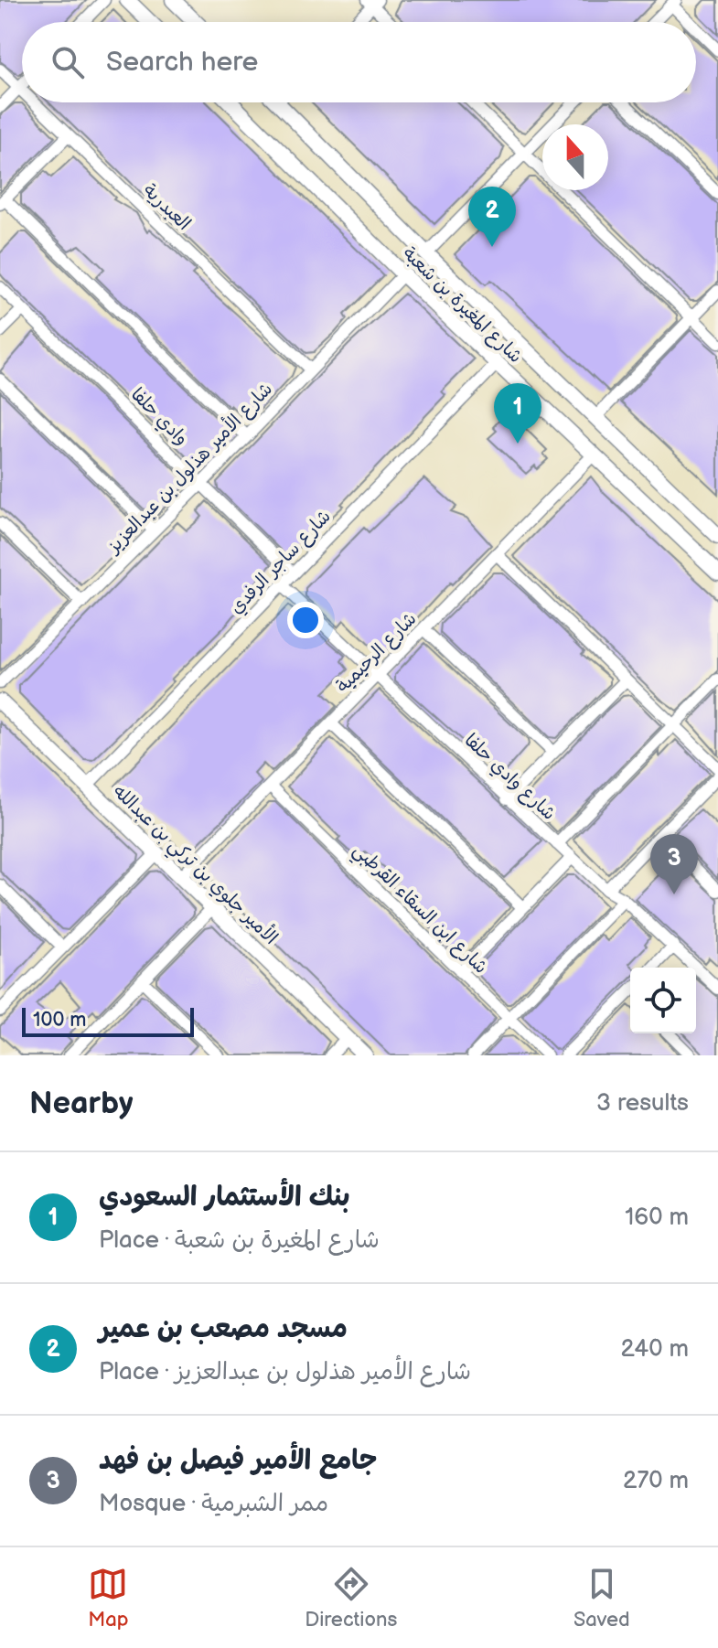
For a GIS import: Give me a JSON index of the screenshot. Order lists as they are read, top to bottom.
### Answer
{
  "streets": {
    "street": [
      "العبدرية",
      "شارع المغيرة بن شعبة",
      "وادي حلفا",
      "شارع الأمير هذلول بن عبدالعزيز",
      "شارع ساجر الرفدي",
      "شارع الرحيمية",
      "شارع وادي حلفا",
      "الأمير جلوي بن تركي بن عبدالله",
      "شارع ابن السقاء القرطبي"
    ]
  },
  "crossings": [
    ["العبدرية", "شارع الأمير هذلول بن عبدالعزيز"],
    ["شارع المغيرة بن شعبة", "شارع الأمير هذلول بن عبدالعزيز"],
    ["شارع المغيرة بن شعبة", "شارع ساجر الرفدي"],
    ["شارع المغيرة بن شعبة", "شارع الرحيمية"],
    ["وادي حلفا", "شارع الأمير هذلول بن عبدالعزيز"],
    ["وادي حلفا", "شارع ساجر الرفدي"],
    ["شارع ساجر الرفدي", "شارع وادي حلفا"],
    ["شارع ساجر الرفدي", "الأمير جلوي بن تركي بن عبدالله"],
    ["شارع الرحيمية", "شارع وادي حلفا"],
    ["شارع الرحيمية", "الأمير جلوي بن تركي بن عبدالله"],
    ["شارع الرحيمية", "شارع ابن السقاء القرطبي"]
  ],
  "scale_bar": "100 m",
  "north": "top",
  "page": {
    "search": "Search here",
    "pins": ["2", "1", "3"],
    "scale": "100 m",
    "heading": ["Nearby", "3 results"],
    "list": [
      {
        "mark": "1",
        "name": "بنك الأستثمار السعودي",
        "note": "Place · شارع المغيرة بن شعبة",
        "value": "160 m"
      },
      {
        "mark": "2",
        "name": "مسجد مصعب بن عمير",
        "note": "Place · شارع الأمير هذلول بن عبدالعزيز",
        "value": "240 m"
      },
      {
        "mark": "3",
        "name": "جامع الأمير فيصل بن فهد",
        "note": "Mosque · ممر الشبرمية",
        "value": "270 m"
      }
    ],
    "nav": ["Map", "Directions", "Saved"]
  }
}
